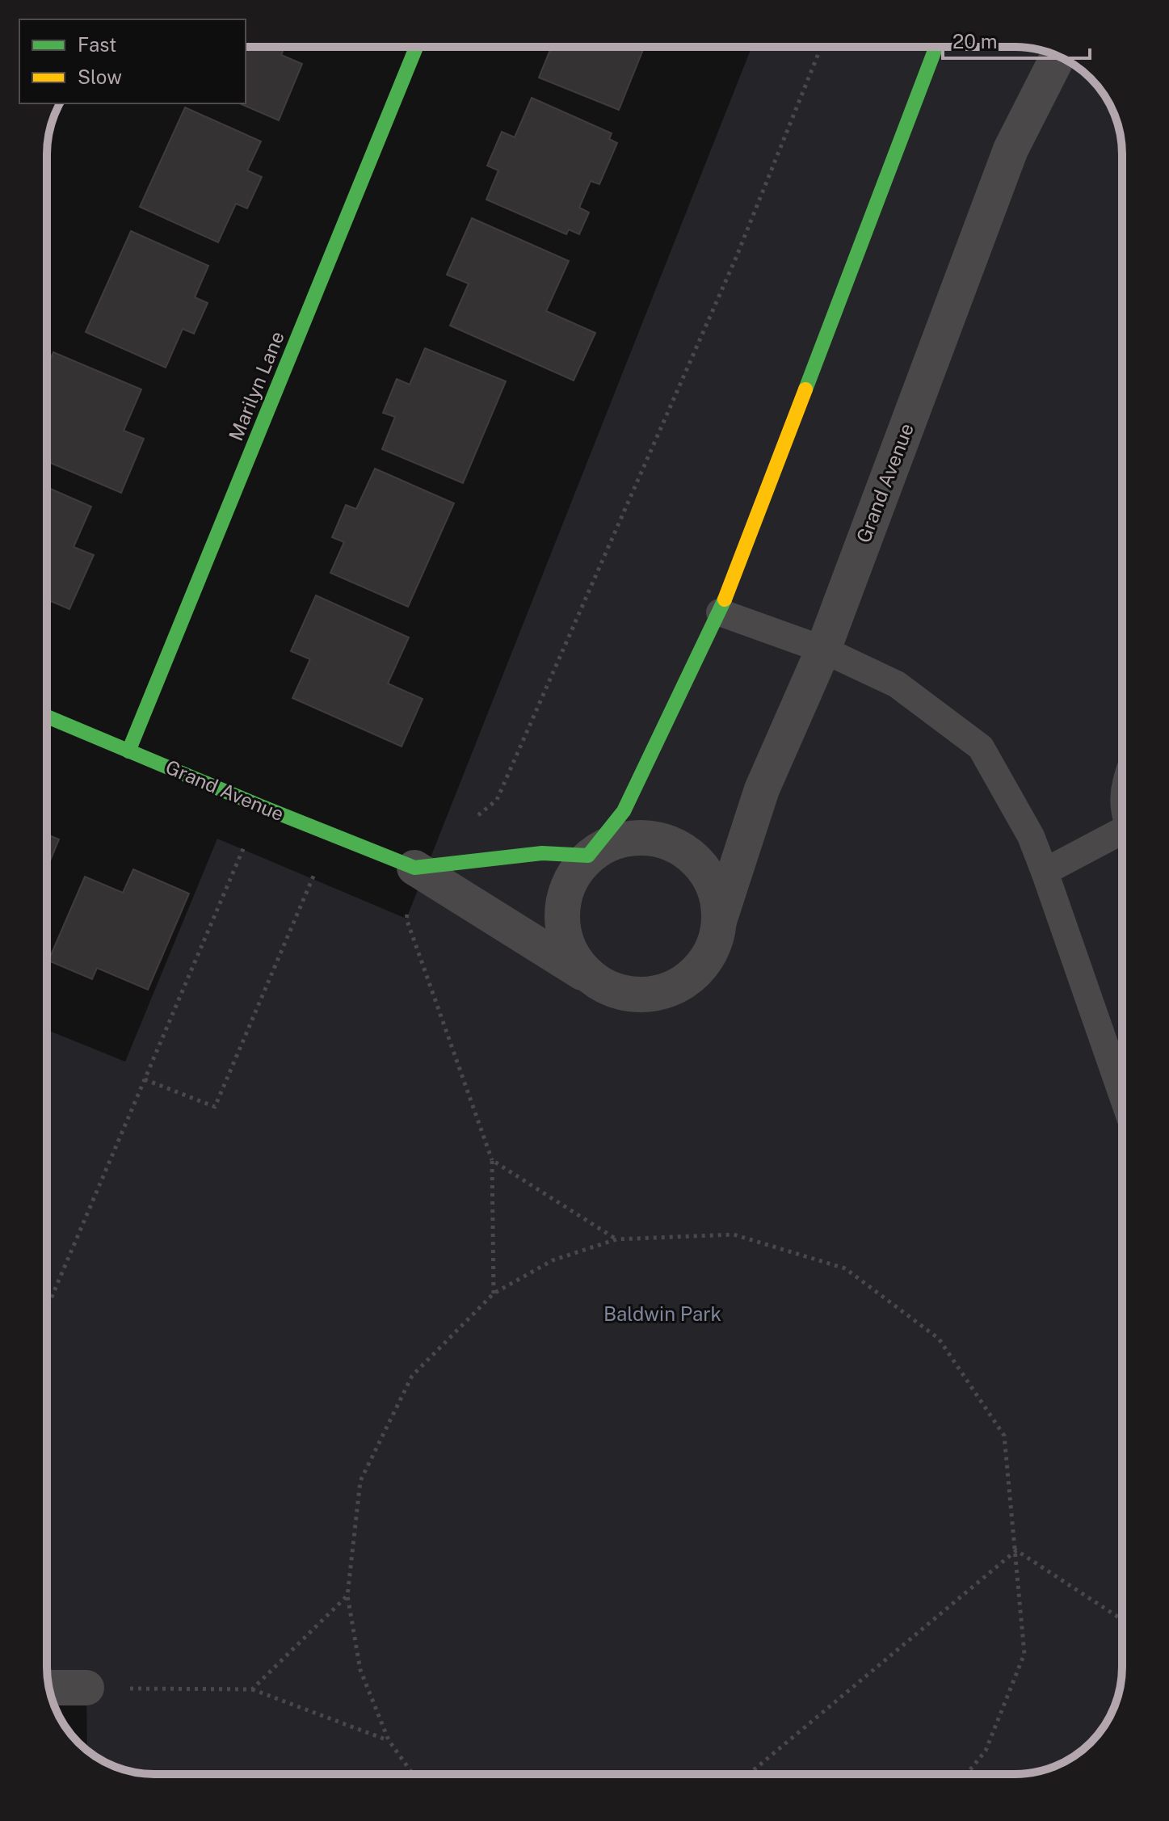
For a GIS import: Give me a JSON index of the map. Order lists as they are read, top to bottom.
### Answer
{
  "streets": {
    "street": ["Marilyn Lane", "Grand Avenue"]
  },
  "crossings": [
    ["Marilyn Lane", "Grand Avenue"]
  ],
  "parks": ["Baldwin Park"],
  "legend": ["Fast", "Slow"],
  "scale_bar": "20 m"
}
